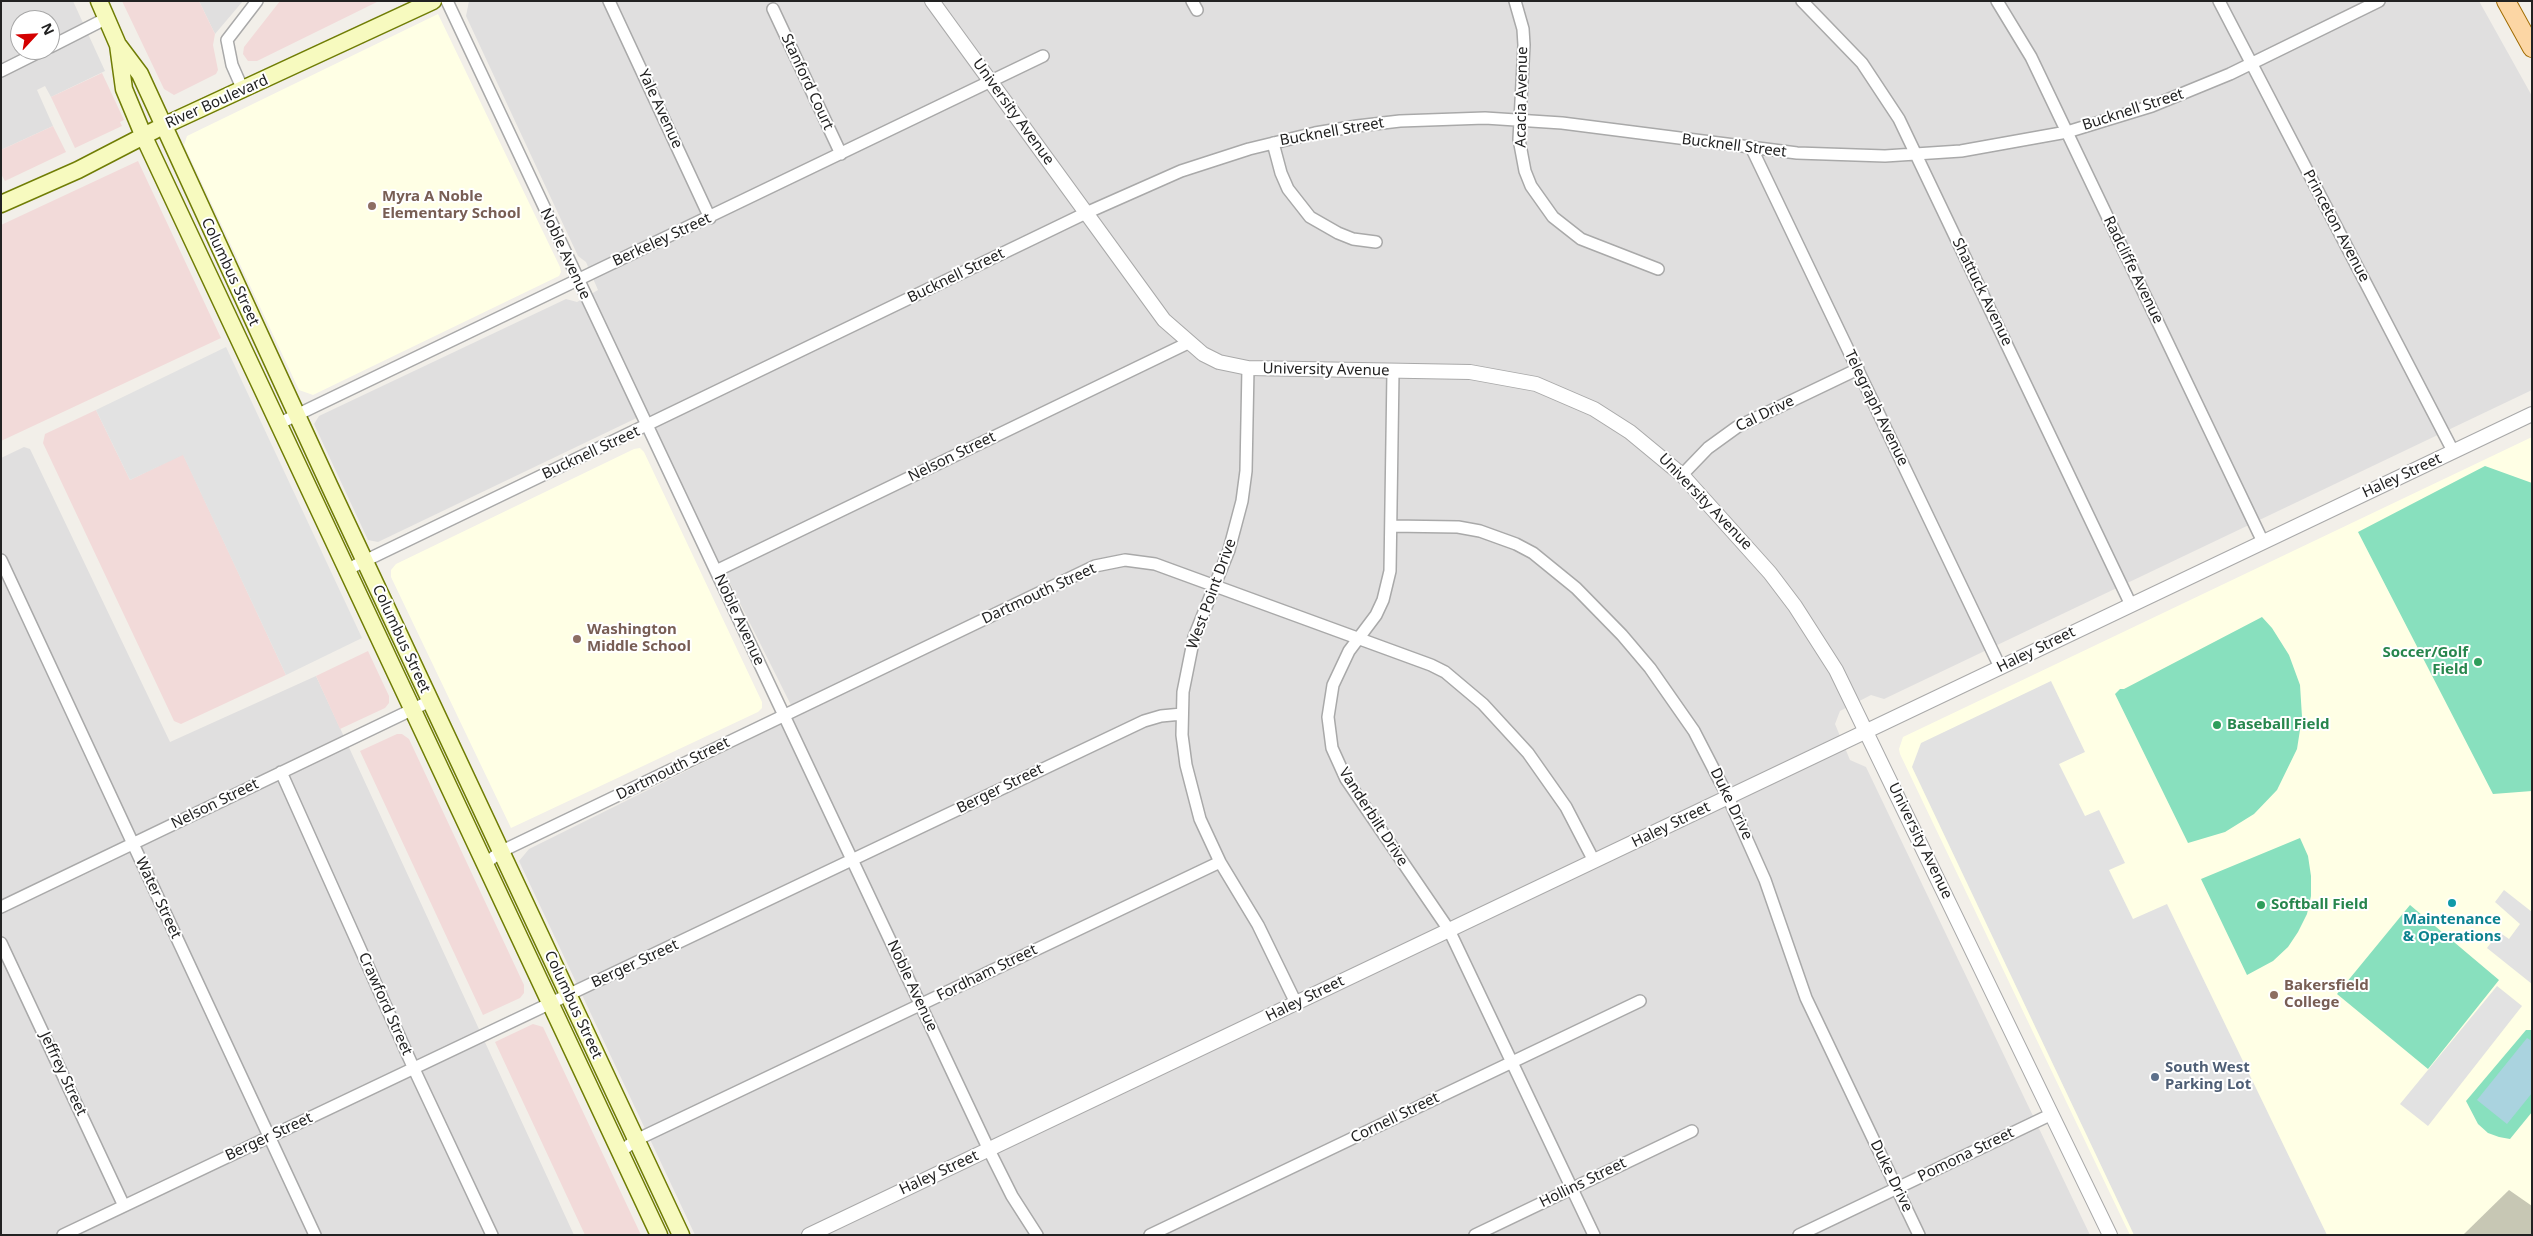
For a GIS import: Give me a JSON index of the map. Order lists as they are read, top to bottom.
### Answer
{
  "streets": {
    "main road": ["River Boulevard", "Columbus Street"],
    "street": [
      "Stanford Court",
      "Acacia Avenue",
      "Yale Avenue",
      "Bucknell Street",
      "University Avenue",
      "Princeton Avenue",
      "Berkeley Street",
      "Noble Avenue",
      "Radcliffe Avenue",
      "Shattuck Avenue",
      "Telegraph Avenue",
      "Cal Drive",
      "Nelson Street",
      "Haley Street",
      "Dartmouth Street",
      "West Point Drive",
      "Berger Street",
      "Duke Drive",
      "Vanderbilt Drive",
      "Water Street",
      "Fordham Street",
      "Crawford Street",
      "Jeffrey Street",
      "Cornell Street",
      "Pomona Street",
      "Hollins Street"
    ]
  },
  "crossings": [
    ["Stanford Court", "Berkeley Street"],
    ["Acacia Avenue", "Bucknell Street"],
    ["River Boulevard", "Columbus Street"],
    ["Yale Avenue", "Berkeley Street"],
    ["Bucknell Street", "University Avenue"],
    ["Bucknell Street", "Princeton Avenue"],
    ["Bucknell Street", "Noble Avenue"],
    ["Bucknell Street", "Radcliffe Avenue"],
    ["Bucknell Street", "Columbus Street"],
    ["Bucknell Street", "Shattuck Avenue"],
    ["Bucknell Street", "Telegraph Avenue"],
    ["University Avenue", "Berkeley Street"],
    ["University Avenue", "Cal Drive"],
    ["University Avenue", "Nelson Street"],
    ["University Avenue", "Haley Street"],
    ["University Avenue", "West Point Drive"],
    ["University Avenue", "Vanderbilt Drive"],
    ["University Avenue", "Pomona Street"],
    ["Princeton Avenue", "Haley Street"],
    ["Berkeley Street", "Noble Avenue"],
    ["Berkeley Street", "Columbus Street"],
    ["Noble Avenue", "Nelson Street"],
    ["Noble Avenue", "Haley Street"],
    ["Noble Avenue", "Dartmouth Street"],
    ["Noble Avenue", "Berger Street"],
    ["Noble Avenue", "Fordham Street"],
    ["Radcliffe Avenue", "Haley Street"],
    ["Columbus Street", "Nelson Street"],
    ["Columbus Street", "Dartmouth Street"],
    ["Columbus Street", "Berger Street"],
    ["Columbus Street", "Fordham Street"],
    ["Shattuck Avenue", "Haley Street"],
    ["Telegraph Avenue", "Cal Drive"],
    ["Telegraph Avenue", "Haley Street"],
    ["Nelson Street", "Water Street"],
    ["Nelson Street", "Crawford Street"],
    ["Haley Street", "Dartmouth Street"],
    ["Haley Street", "West Point Drive"],
    ["Haley Street", "Duke Drive"],
    ["Haley Street", "Vanderbilt Drive"],
    ["Dartmouth Street", "West Point Drive"],
    ["Dartmouth Street", "Vanderbilt Drive"],
    ["West Point Drive", "Berger Street"],
    ["West Point Drive", "Fordham Street"],
    ["Berger Street", "Water Street"],
    ["Berger Street", "Crawford Street"],
    ["Berger Street", "Jeffrey Street"],
    ["Duke Drive", "Vanderbilt Drive"],
    ["Duke Drive", "Pomona Street"],
    ["Vanderbilt Drive", "Cornell Street"],
    ["Vanderbilt Drive", "Hollins Street"]
  ],
  "places": [
    "Myra A Noble Elementary School",
    "Washington Middle School",
    "Soccer/Golf Field",
    "Baseball Field",
    "Maintenance & Operations",
    "Softball Field",
    "Bakersfield College",
    "South West Parking Lot"
  ],
  "north": "top right"
}
